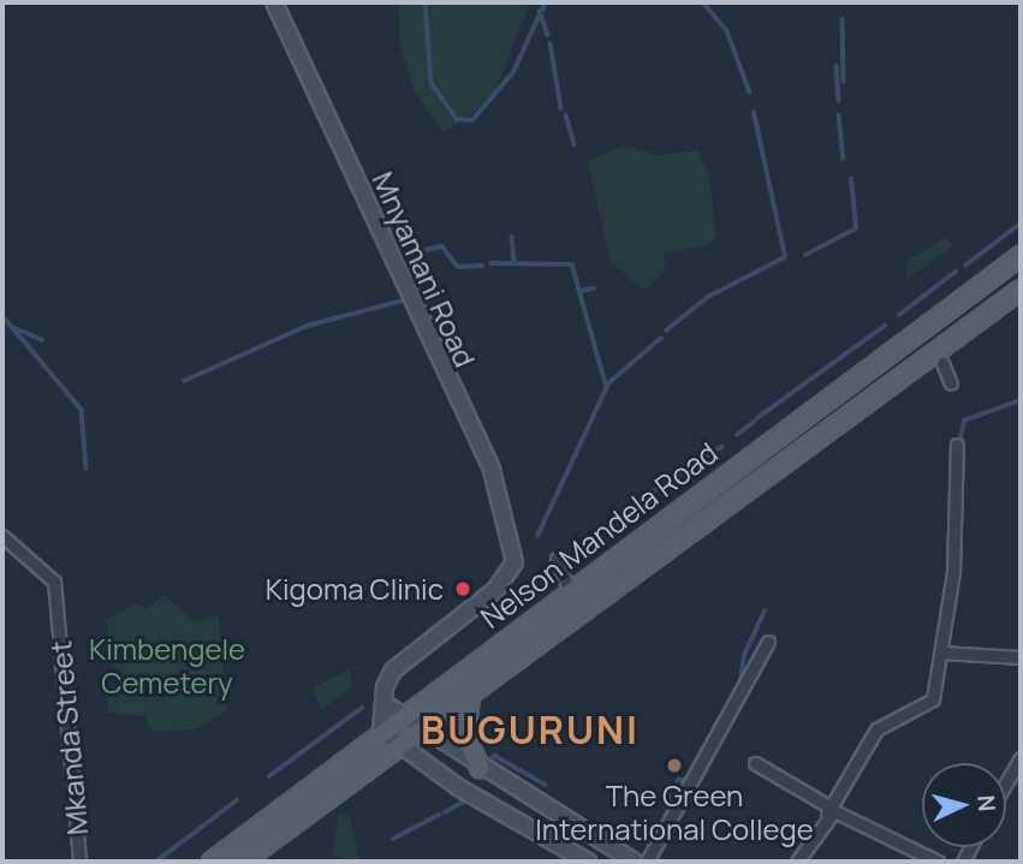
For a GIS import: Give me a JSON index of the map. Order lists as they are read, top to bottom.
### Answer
{
  "streets": {
    "main road": ["Nelson Mandela Road"],
    "street": ["Mnyamani Road", "Mkanda Street"]
  },
  "districts": ["BUGURUNI"],
  "parks": ["Kimbengele Cemetery"],
  "places": ["Kigoma Clinic", "The Green International College"],
  "north": "right"
}
